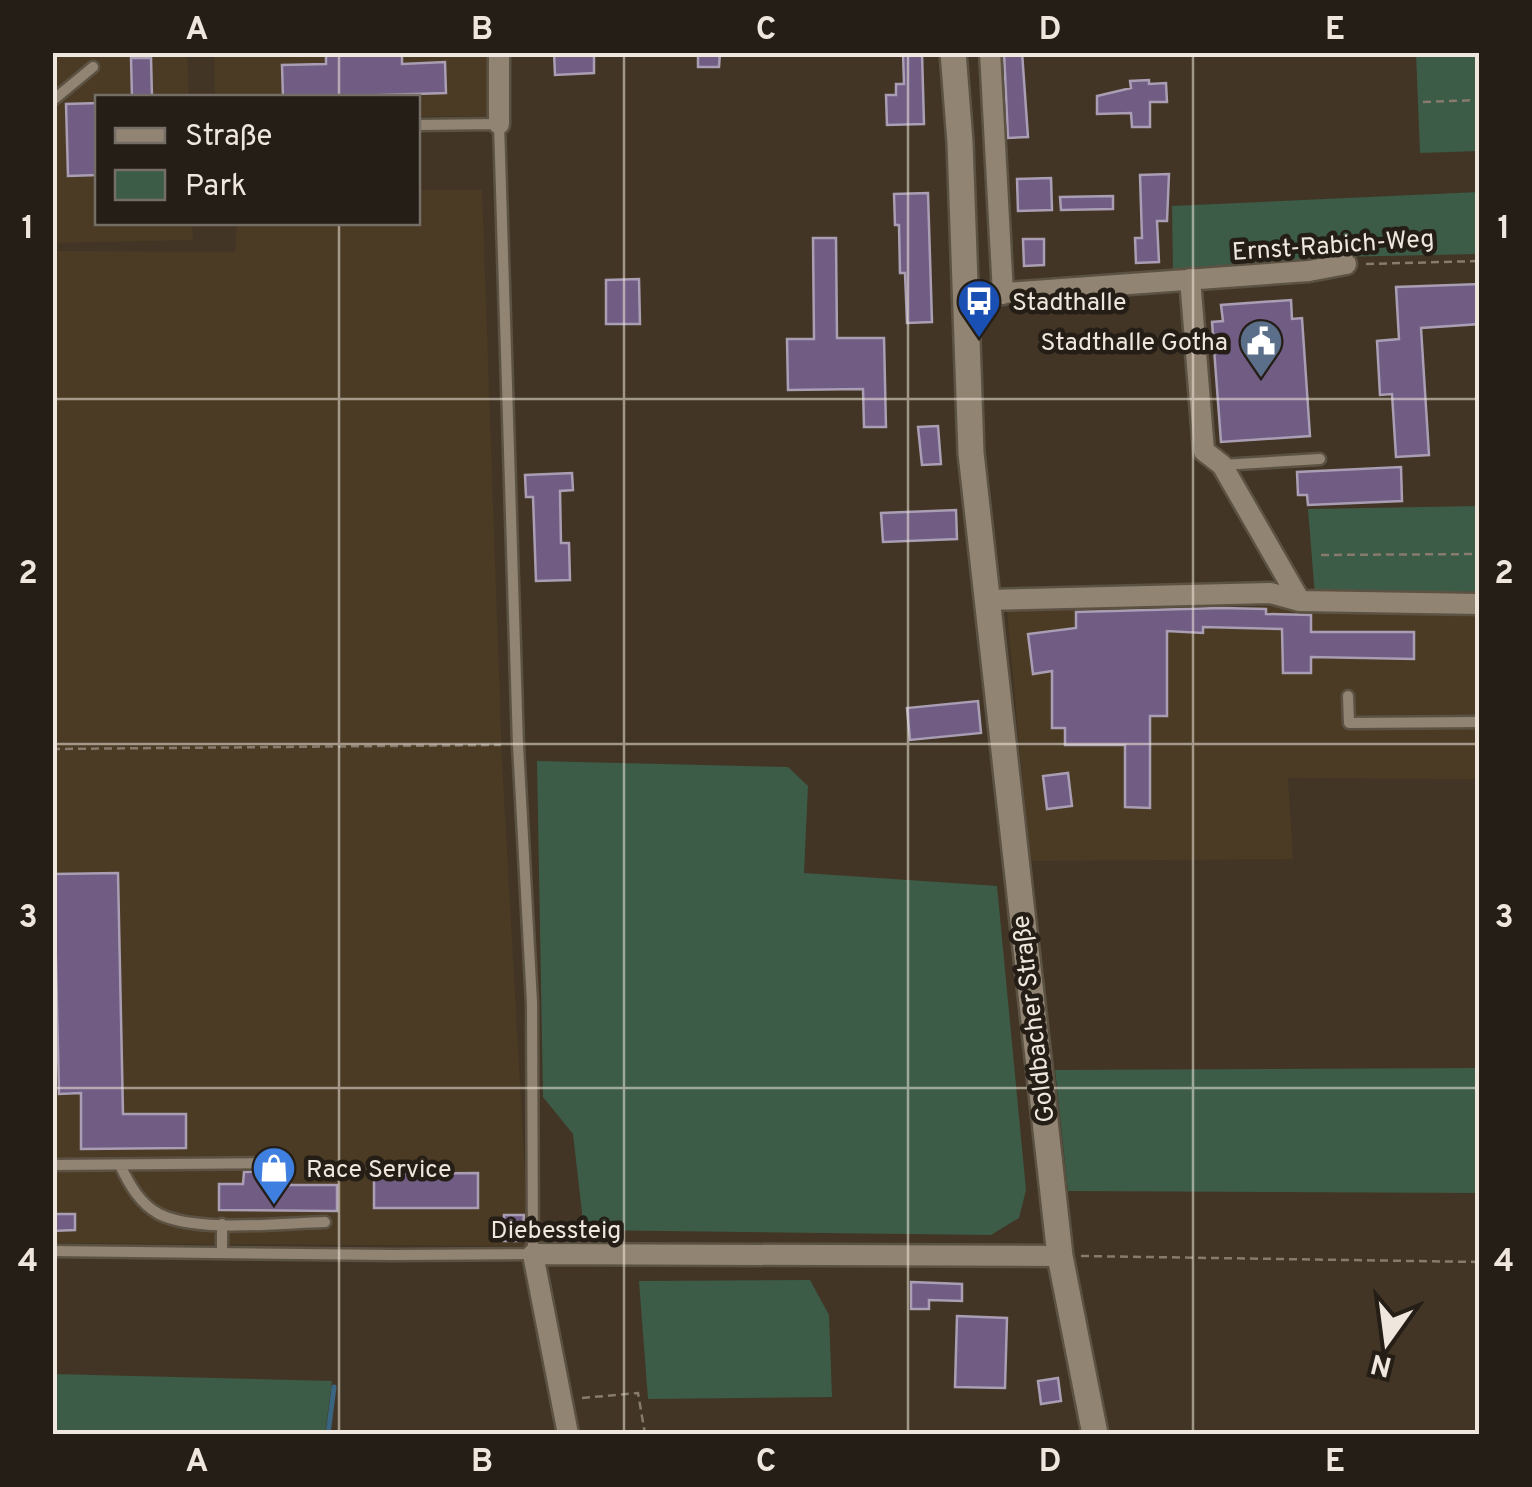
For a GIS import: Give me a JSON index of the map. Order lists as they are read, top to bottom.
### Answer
{
  "streets": {
    "main road": ["Goldbacher Straße"],
    "street": ["Ernst-Rabich-Weg", "Diebessteig"]
  },
  "crossings": [
    ["Goldbacher Straße", "Diebessteig"]
  ],
  "places": {
    "bus stop": ["Stadthalle"],
    "public building": ["Stadthalle Gotha"],
    "shop": ["Race Service"]
  },
  "legend": ["Straße", "Park"],
  "north": "bottom",
  "grid": {
    "columns": [
      "A",
      "B",
      "C",
      "D",
      "E"
    ],
    "rows": [
      "1",
      "2",
      "3",
      "4"
    ]
  }
}
